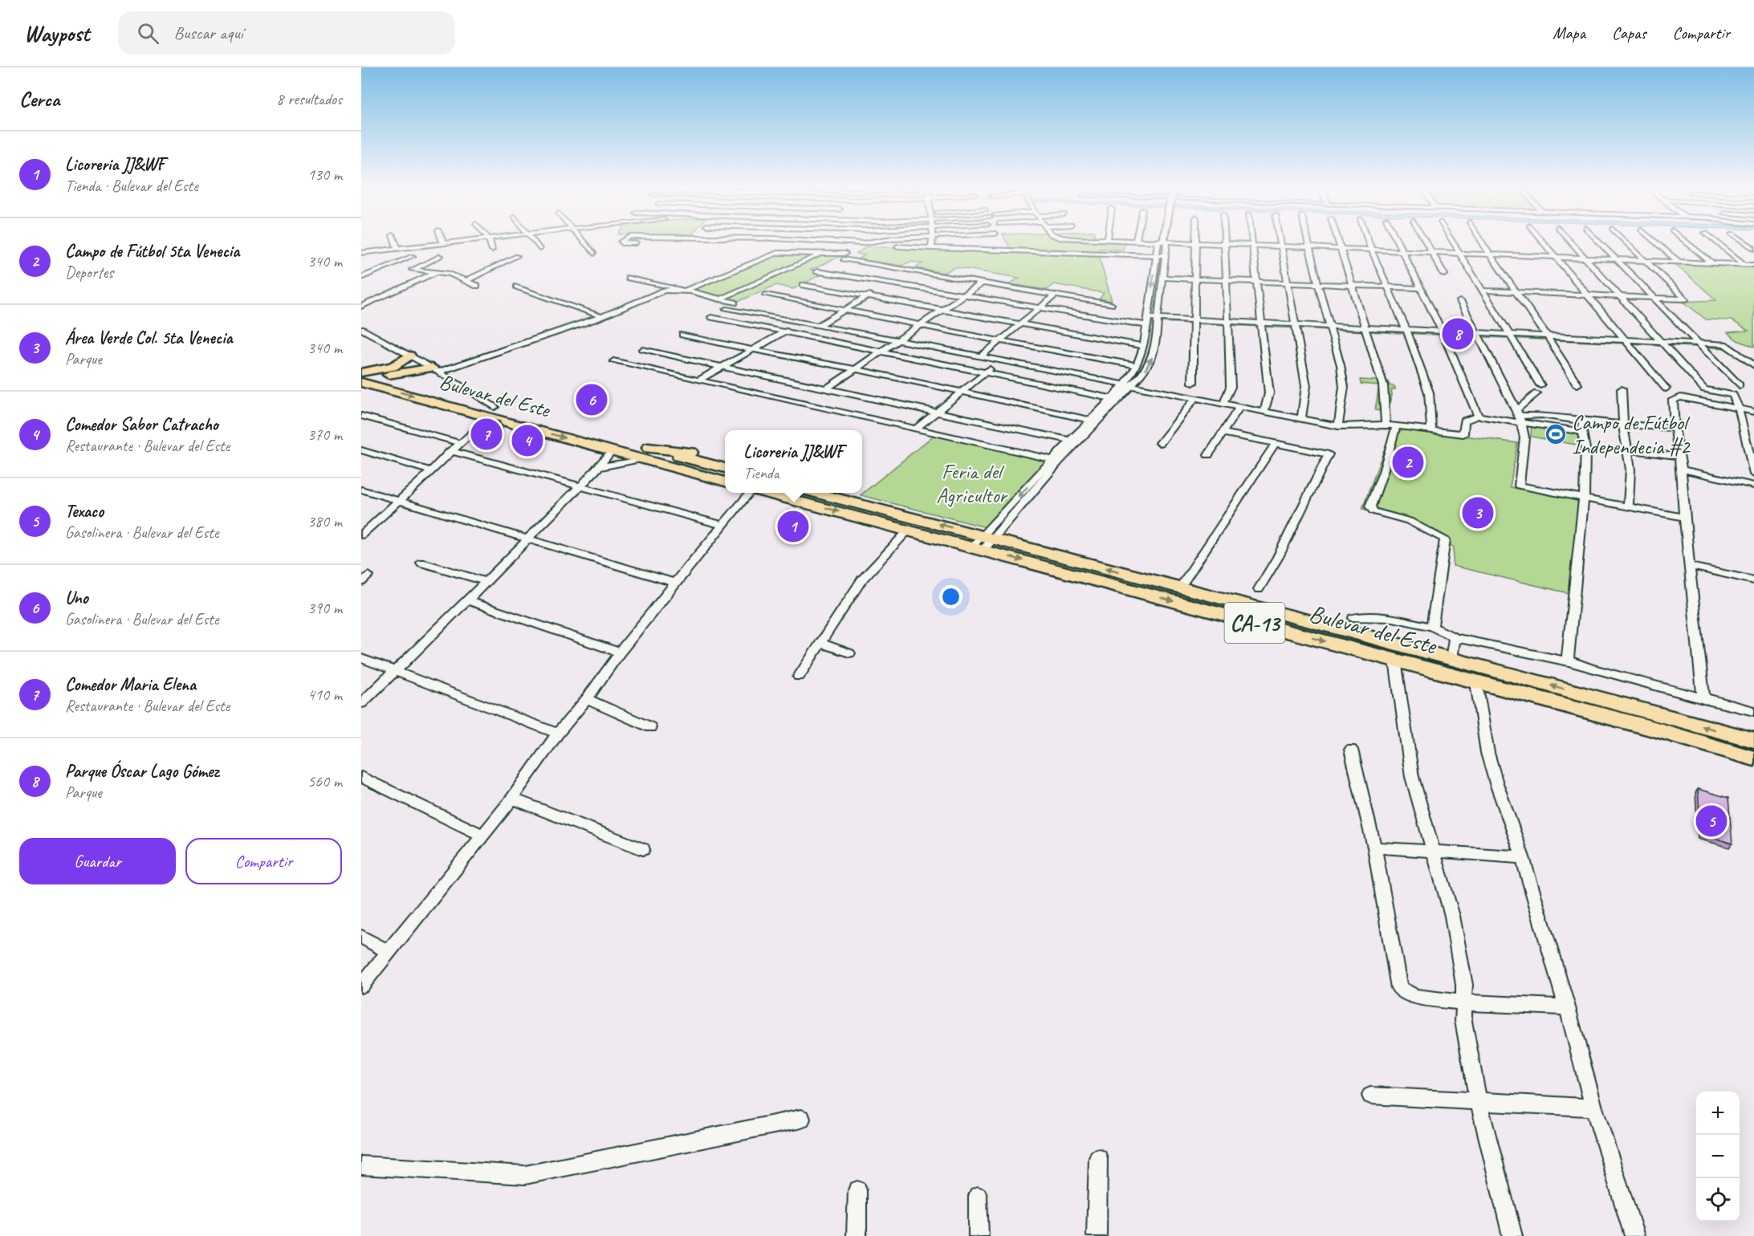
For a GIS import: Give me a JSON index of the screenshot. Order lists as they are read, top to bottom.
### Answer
{
  "streets": {
    "highway": ["Bulevar del Este", "CA-13"]
  },
  "parks": ["Feria del Agricultor"],
  "places": {
    "sports": ["Campo de Fútbol Independecia #2"]
  },
  "page": {
    "header": "Waypost",
    "search": "Buscar aquí",
    "nav": ["Mapa", "Capas", "Compartir"],
    "heading": ["Cerca", "8 resultados"],
    "list": [
      {
        "mark": "1",
        "name": "Licoreria JJ&WF",
        "note": "Tienda · Bulevar del Este",
        "value": "130 m"
      },
      {
        "mark": "2",
        "name": "Campo de Fútbol 5ta Venecia",
        "note": "Deportes",
        "value": "340 m"
      },
      {
        "mark": "3",
        "name": "Área Verde Col. 5ta Venecia",
        "note": "Parque",
        "value": "340 m"
      },
      {
        "mark": "4",
        "name": "Comedor Sabor Catracho",
        "note": "Restaurante · Bulevar del Este",
        "value": "370 m"
      },
      {
        "mark": "5",
        "name": "Texaco",
        "note": "Gasolinera · Bulevar del Este",
        "value": "380 m"
      },
      {
        "mark": "6",
        "name": "Uno",
        "note": "Gasolinera · Bulevar del Este",
        "value": "390 m"
      },
      {
        "mark": "7",
        "name": "Comedor Maria Elena",
        "note": "Restaurante · Bulevar del Este",
        "value": "410 m"
      },
      {
        "mark": "8",
        "name": "Parque Óscar Lago Gómez",
        "note": "Parque",
        "value": "560 m"
      }
    ],
    "pins": [
      "8",
      "6",
      "7",
      "4",
      "2",
      "3",
      "1",
      "5"
    ],
    "popup": ["Licoreria JJ&WF", "Tienda"],
    "buttons": ["Guardar", "Compartir"],
    "map_buttons": ["+", "−"]
  }
}
